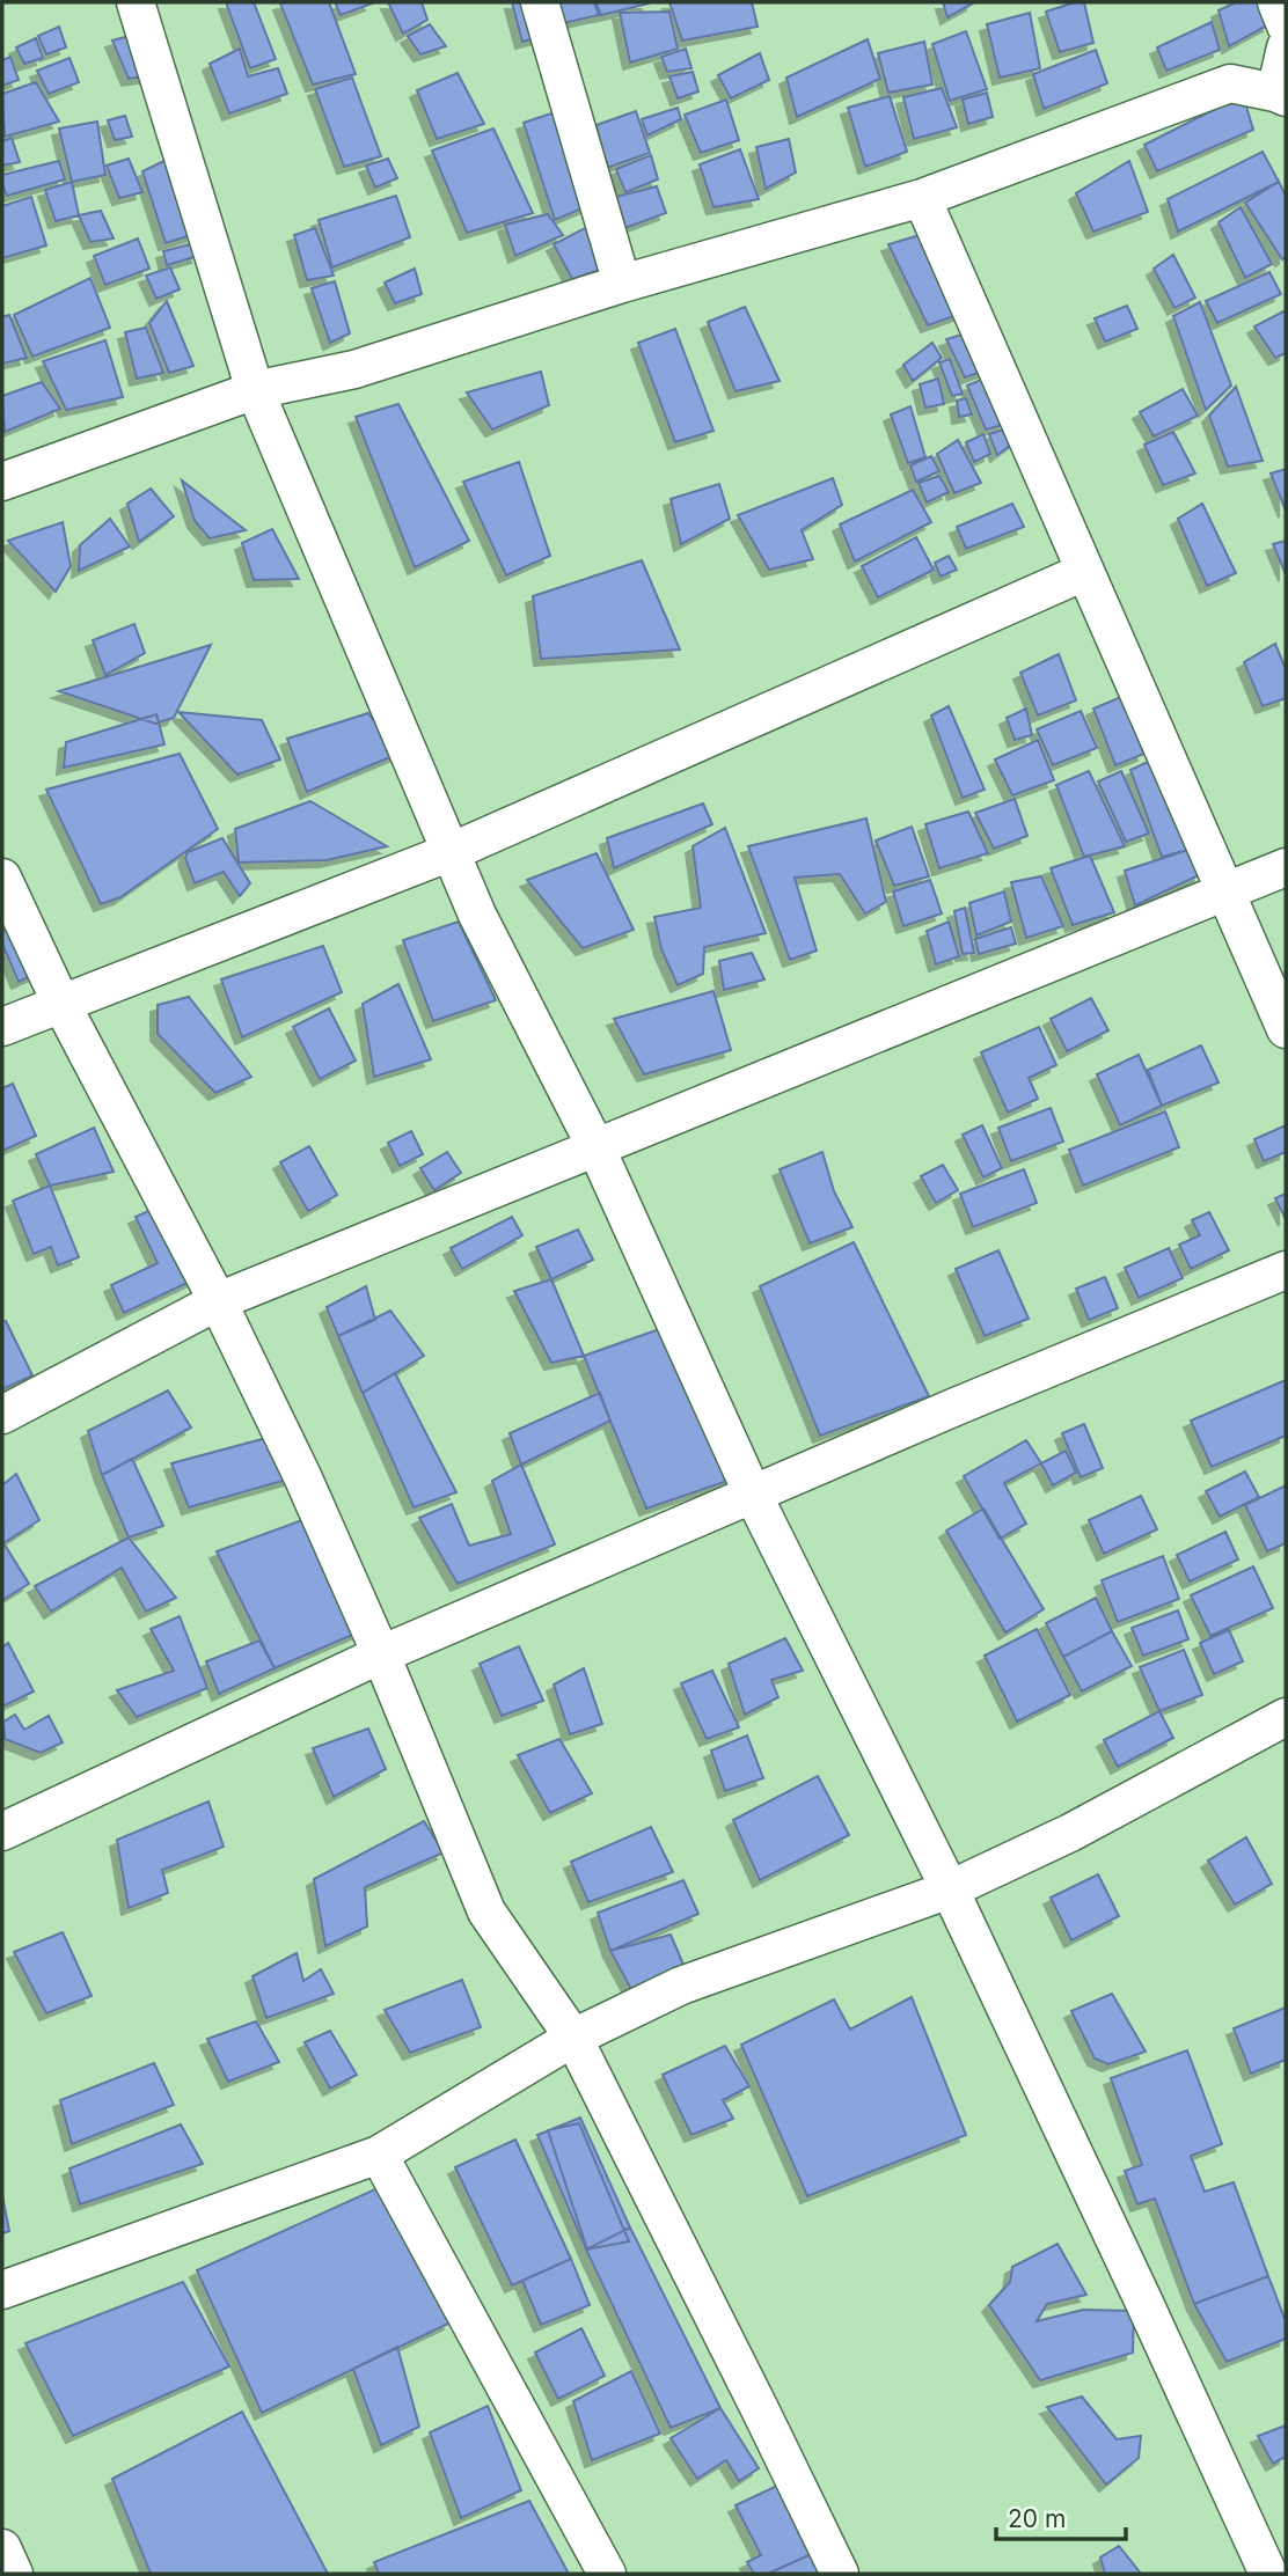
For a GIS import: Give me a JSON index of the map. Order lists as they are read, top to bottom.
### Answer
{
  "scale_bar": "20 m"
}
